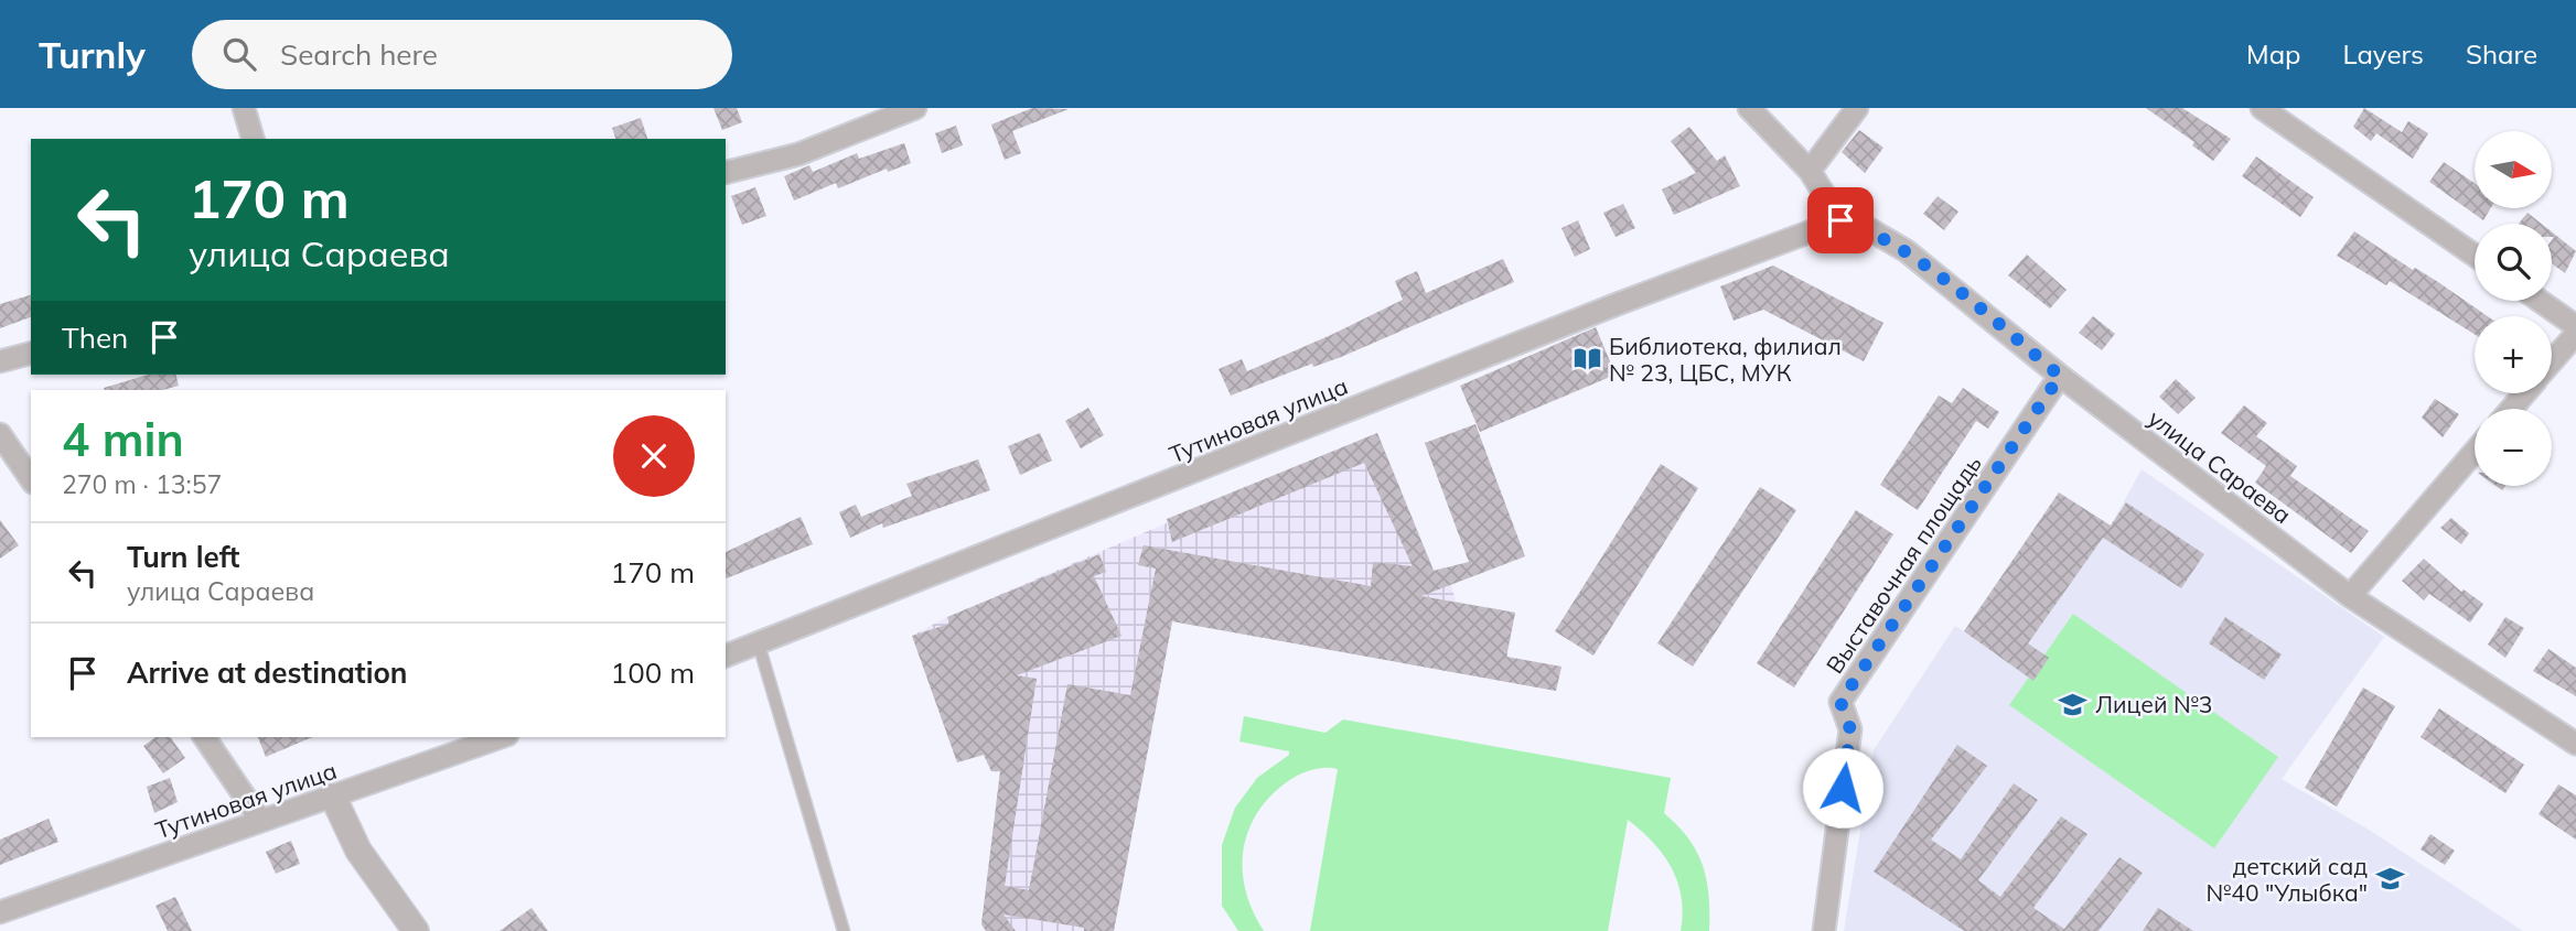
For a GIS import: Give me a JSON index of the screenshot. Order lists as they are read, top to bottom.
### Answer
{
  "streets": {
    "street": ["Тутиновая улица", "улица Сараева", "Выставочная площадь"]
  },
  "crossings": [
    ["Тутиновая улица", "улица Сараева"],
    ["улица Сараева", "Выставочная площадь"]
  ],
  "places": {
    "library": ["Библиотека, филиал № 23, ЦБС, МУК"],
    "school or university": ["Лицей №3", "детский сад №40 \"Улыбка\""]
  },
  "north": "right",
  "page": {
    "header": "Turnly",
    "search": "Search here",
    "nav": ["Map", "Layers", "Share"],
    "map_buttons": ["+", "−"],
    "turn": ["170 m", "улица Сараева"],
    "then": "Then",
    "heading": ["4 min", "270 m · 13:57"],
    "list": [
      {
        "name": "Turn left",
        "note": "улица Сараева",
        "value": "170 m"
      },
      {
        "name": "Arrive at destination",
        "value": "100 m"
      }
    ]
  }
}
